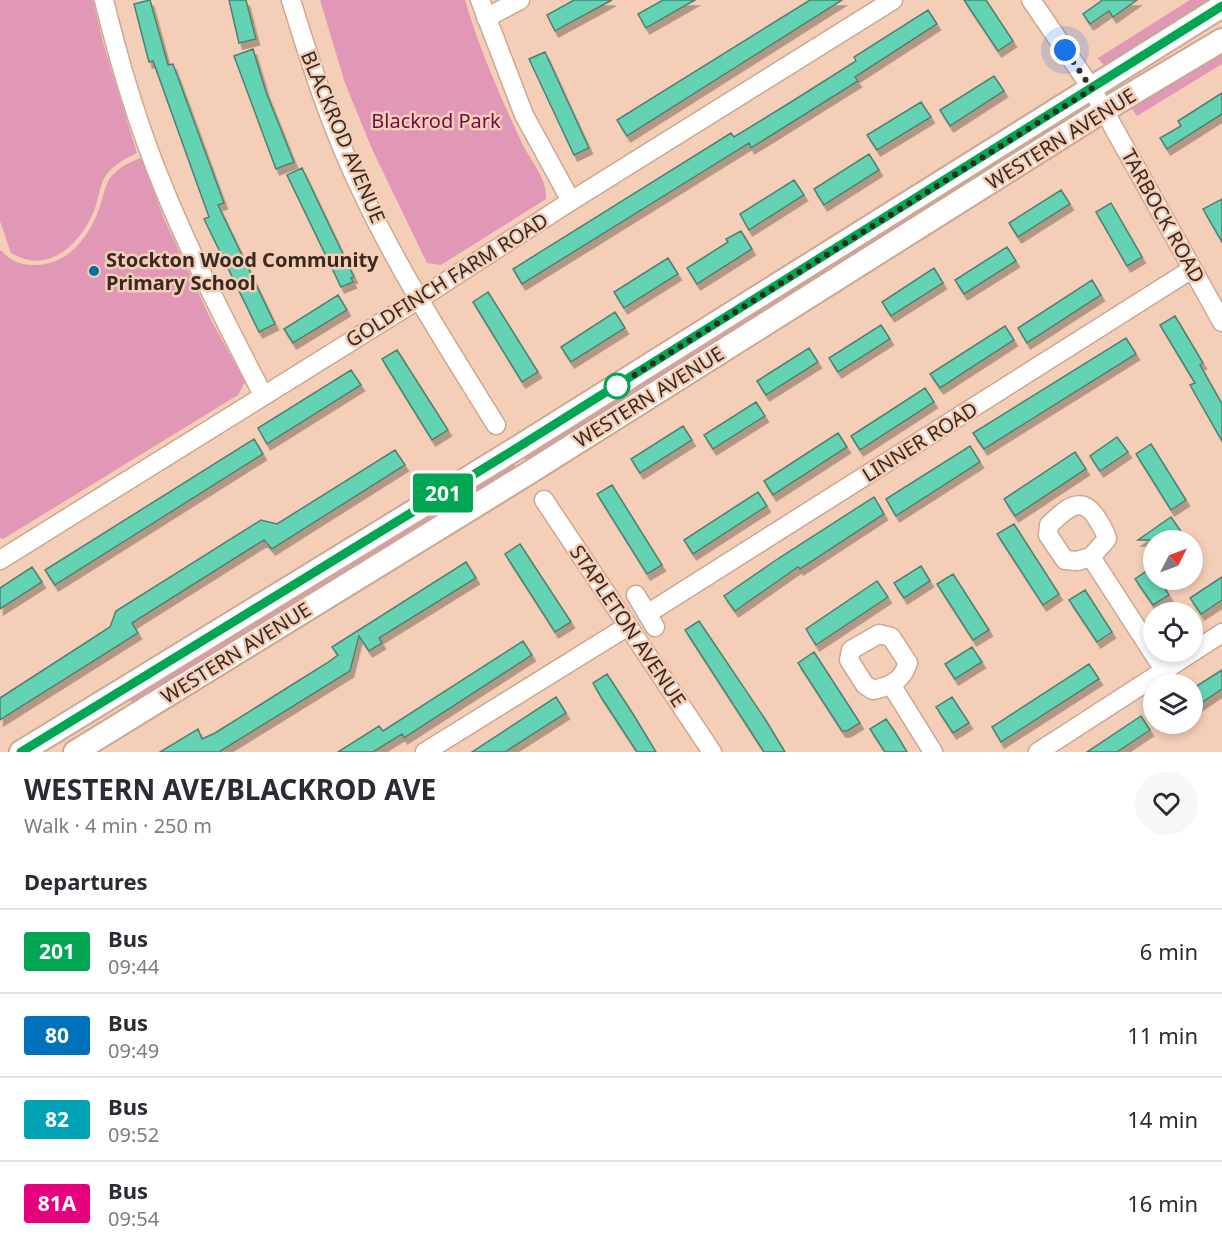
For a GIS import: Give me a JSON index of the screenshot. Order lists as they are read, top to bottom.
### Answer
{
  "streets": {
    "street": [
      "BLACKROD AVENUE",
      "WESTERN AVENUE",
      "TARBOCK ROAD",
      "GOLDFINCH FARM ROAD",
      "LINNER ROAD",
      "STAPLETON AVENUE"
    ]
  },
  "crossings": [
    ["BLACKROD AVENUE", "GOLDFINCH FARM ROAD"],
    ["WESTERN AVENUE", "TARBOCK ROAD"],
    ["TARBOCK ROAD", "LINNER ROAD"]
  ],
  "parks": ["Blackrod Park"],
  "places": ["Stockton Wood Community Primary School"],
  "lines": ["bus line 201"],
  "north": "top right",
  "page": {
    "on_map": "201",
    "heading": [
      ["WESTERN AVE/BLACKROD AVE", "Walk · 4 min · 250 m"],
      "Departures"
    ],
    "list": [
      {
        "mark": "201",
        "name": "Bus",
        "note": "09:44",
        "value": "6 min"
      },
      {
        "mark": "80",
        "name": "Bus",
        "note": "09:49",
        "value": "11 min"
      },
      {
        "mark": "82",
        "name": "Bus",
        "note": "09:52",
        "value": "14 min"
      },
      {
        "mark": "81A",
        "name": "Bus",
        "note": "09:54",
        "value": "16 min"
      }
    ]
  }
}
